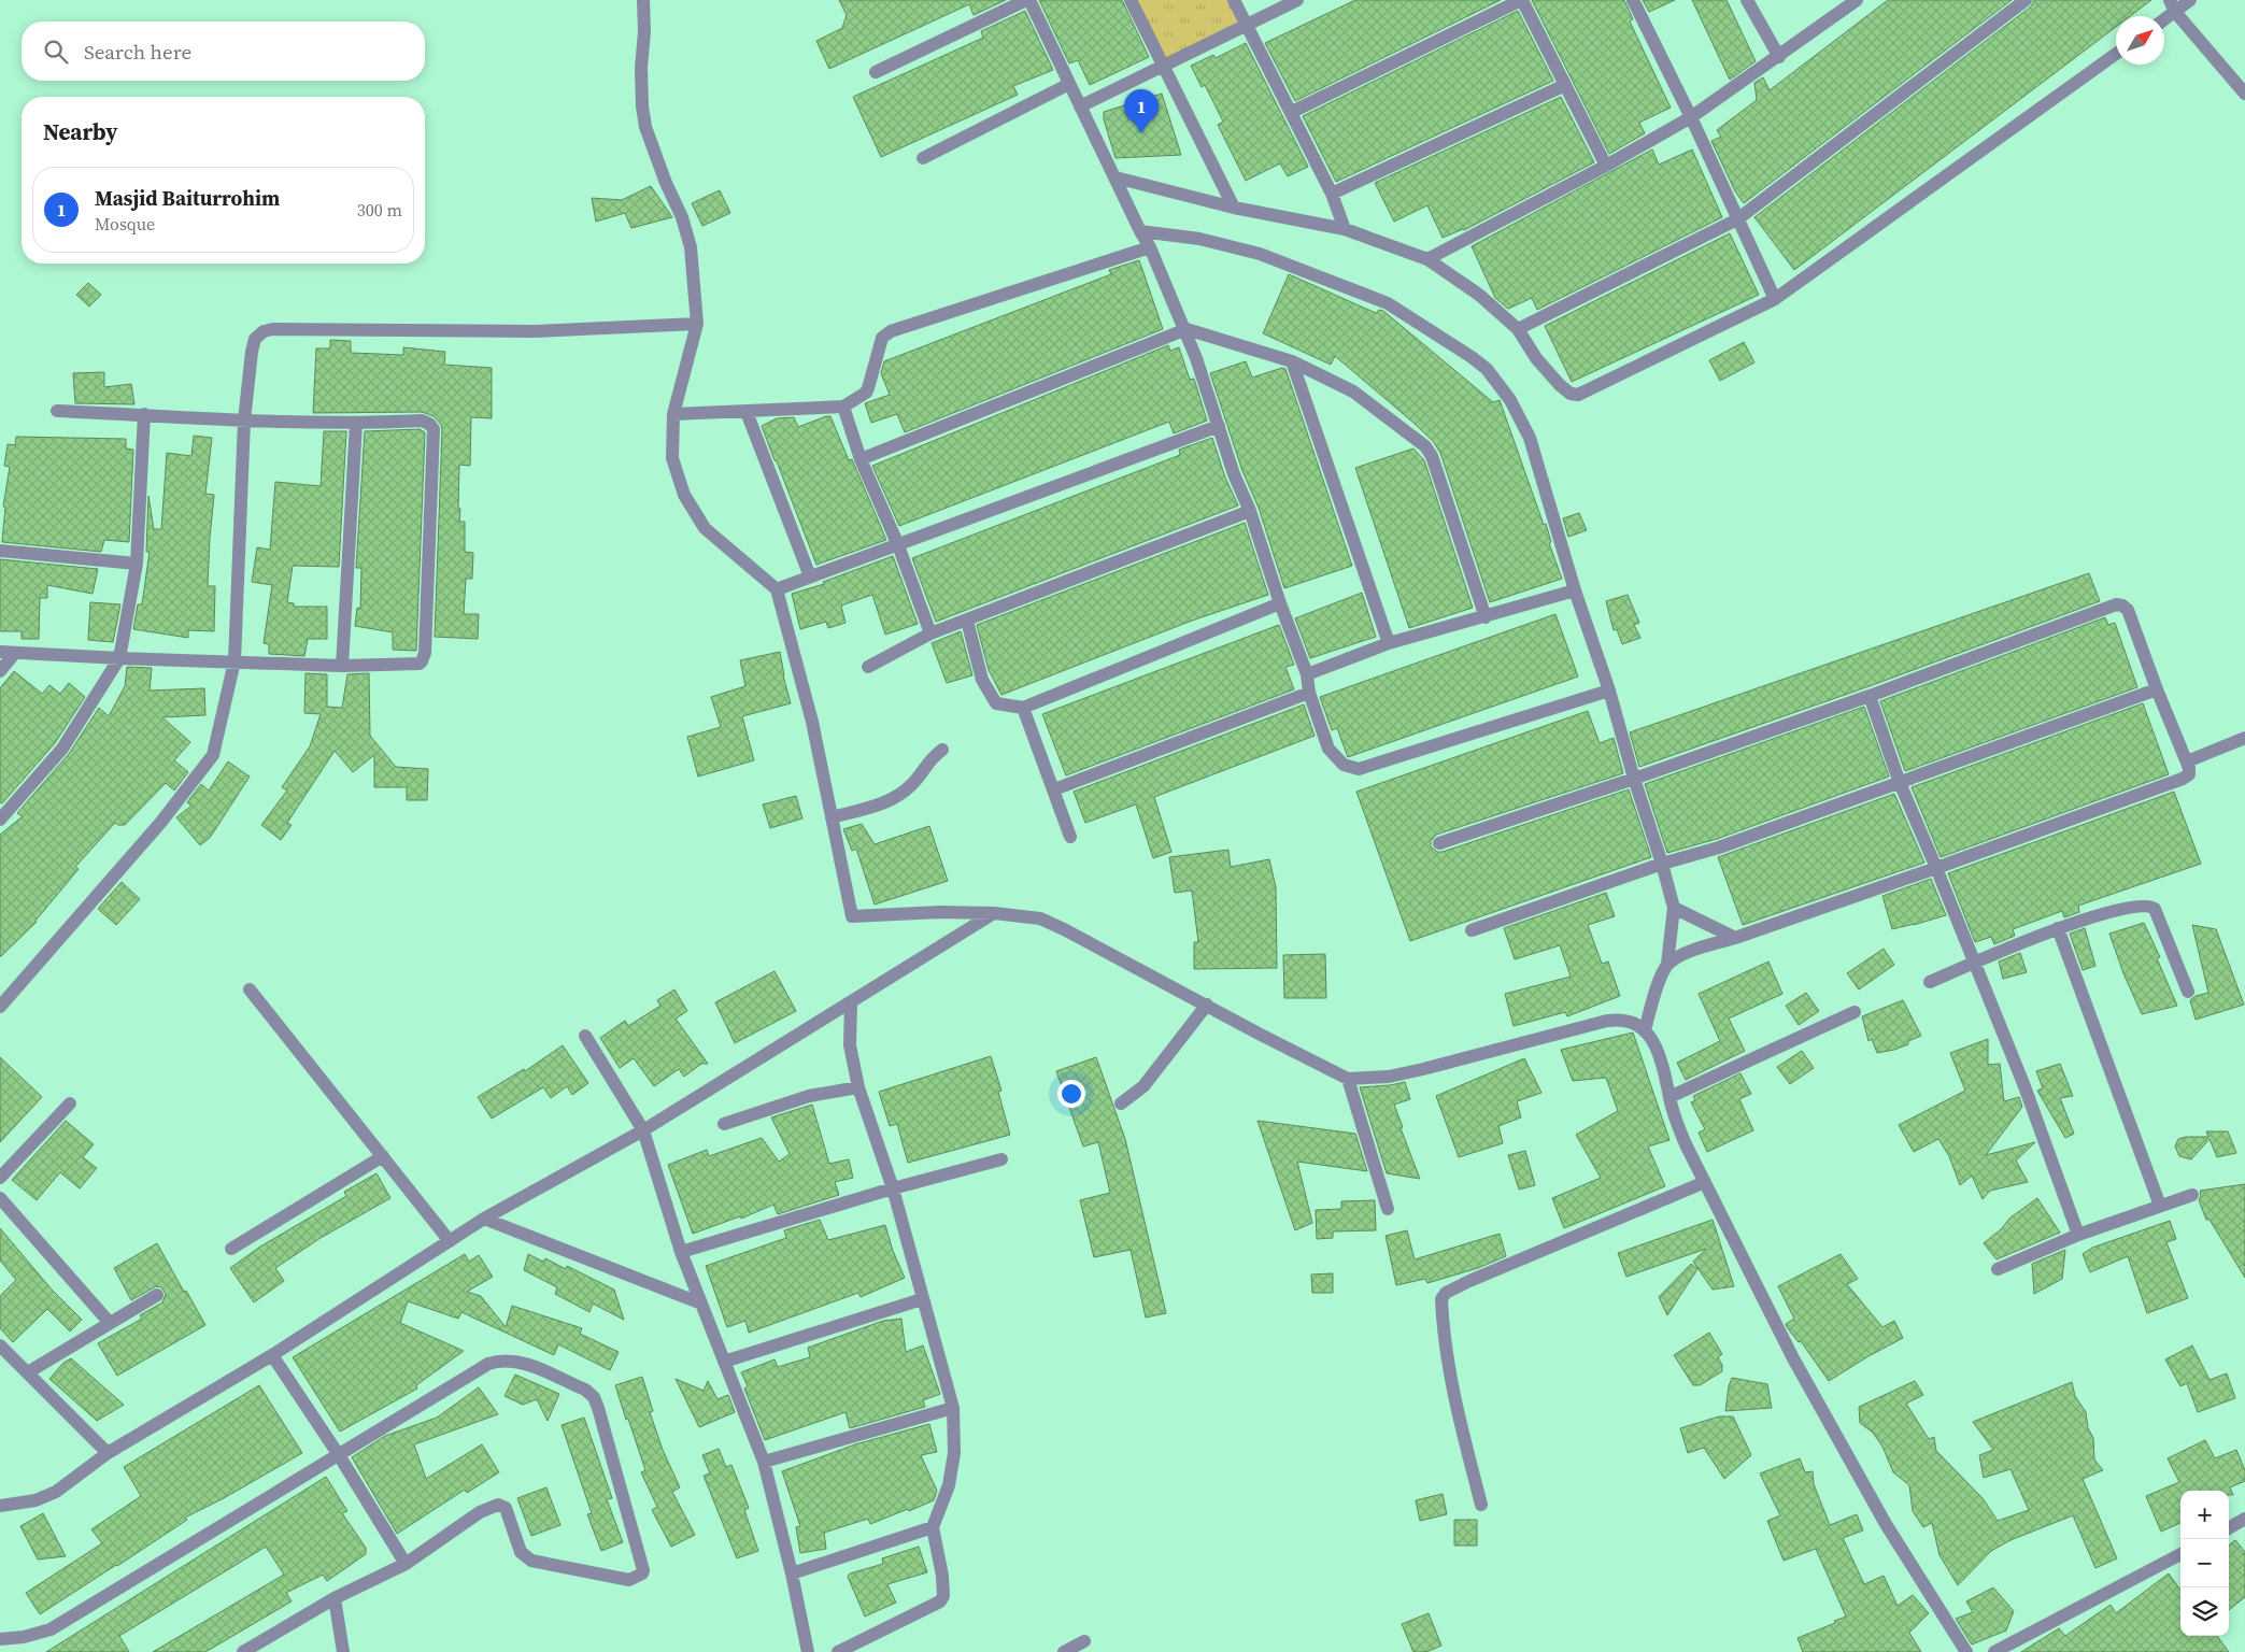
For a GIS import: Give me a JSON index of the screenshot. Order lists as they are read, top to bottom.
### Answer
{
  "north": "top right",
  "page": {
    "search": "Search here",
    "pins": "1",
    "heading": "Nearby",
    "list": [
      {
        "mark": "1",
        "name": "Masjid Baiturrohim",
        "note": "Mosque",
        "value": "300 m"
      }
    ],
    "map_buttons": ["+", "−"]
  }
}
